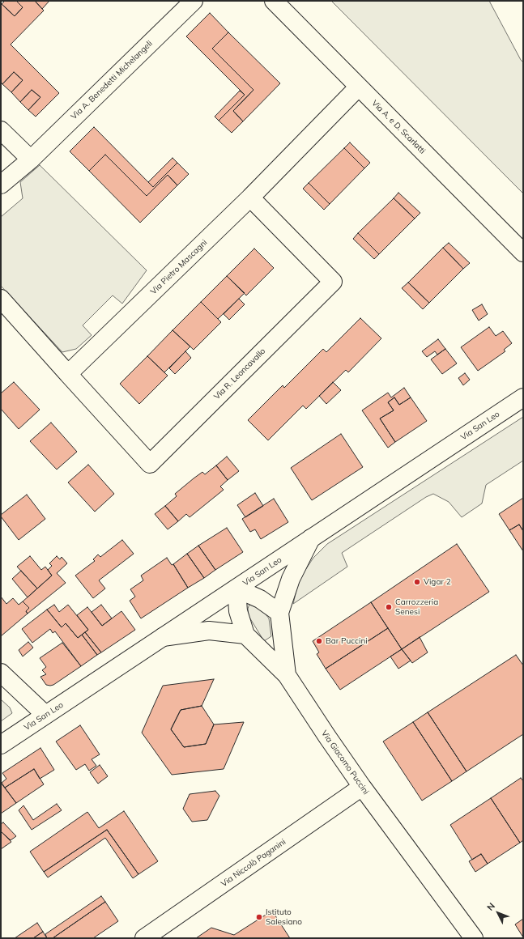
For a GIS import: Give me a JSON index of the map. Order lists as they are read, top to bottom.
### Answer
{
  "streets": {
    "street": [
      "Via A. Benedetti Michelangeli",
      "Via A. e D. Scarlatti",
      "Via Pietro Mascagni",
      "Via R. Leoncavallo",
      "Via San Leo",
      "Via Giacomo Puccini",
      "Via Niccolò Paganini"
    ]
  },
  "crossings": [
    ["Via A. e D. Scarlatti", "Via Pietro Mascagni"],
    ["Via Pietro Mascagni", "Via R. Leoncavallo"],
    ["Via Giacomo Puccini", "Via Niccolò Paganini"]
  ],
  "places": [
    "Vigar 2",
    "Carrozzeria Senesi",
    "Bar Puccini",
    "Istituto Salesiano"
  ],
  "north": "top left"
}
